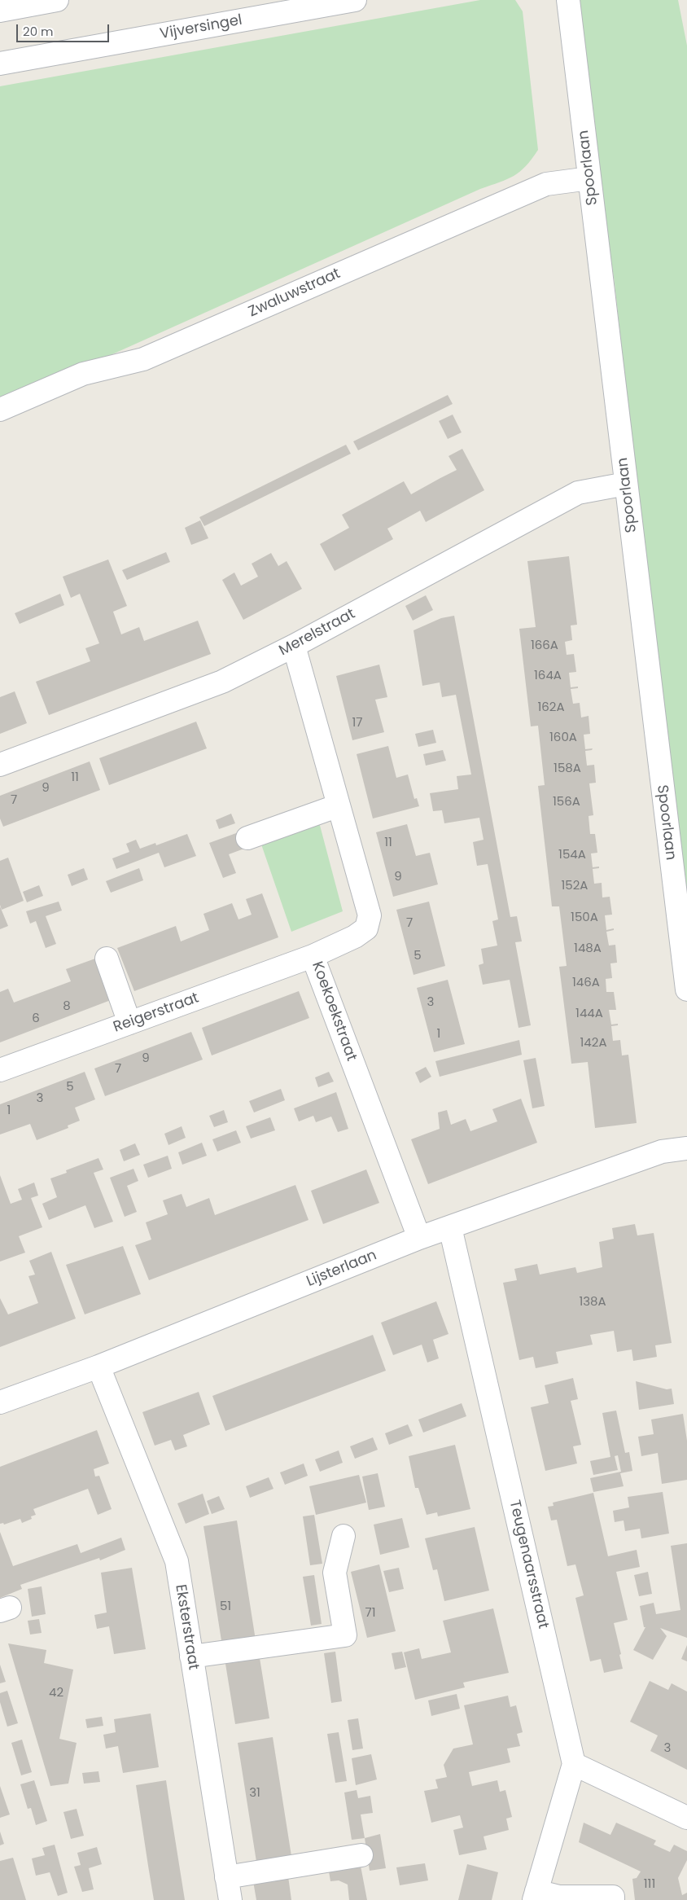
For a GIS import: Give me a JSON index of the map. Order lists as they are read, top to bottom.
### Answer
{
  "streets": {
    "street": [
      "Vijversingel",
      "Spoorlaan",
      "Zwaluwstraat",
      "Merelstraat",
      "Koekoekstraat",
      "Reigerstraat",
      "Lijsterlaan",
      "Teugenaarsstraat",
      "Eksterstraat"
    ]
  },
  "crossings": [
    ["Spoorlaan", "Zwaluwstraat"],
    ["Spoorlaan", "Merelstraat"],
    ["Merelstraat", "Koekoekstraat"],
    ["Koekoekstraat", "Reigerstraat"],
    ["Koekoekstraat", "Lijsterlaan"],
    ["Lijsterlaan", "Teugenaarsstraat"],
    ["Lijsterlaan", "Eksterstraat"]
  ],
  "house_numbers": [
    "166A",
    "164A",
    "162A",
    "17",
    "160A",
    "158A",
    "11",
    "9",
    "7",
    "156A",
    "11",
    "154A",
    "9",
    "152A",
    "150A",
    "7",
    "148A",
    "5",
    "146A",
    "3",
    "8",
    "144A",
    "6",
    "1",
    "142A",
    "9",
    "7",
    "5",
    "3",
    "1",
    "138A",
    "51",
    "71",
    "42",
    "3",
    "31",
    "111"
  ],
  "scale_bar": "20 m"
}
